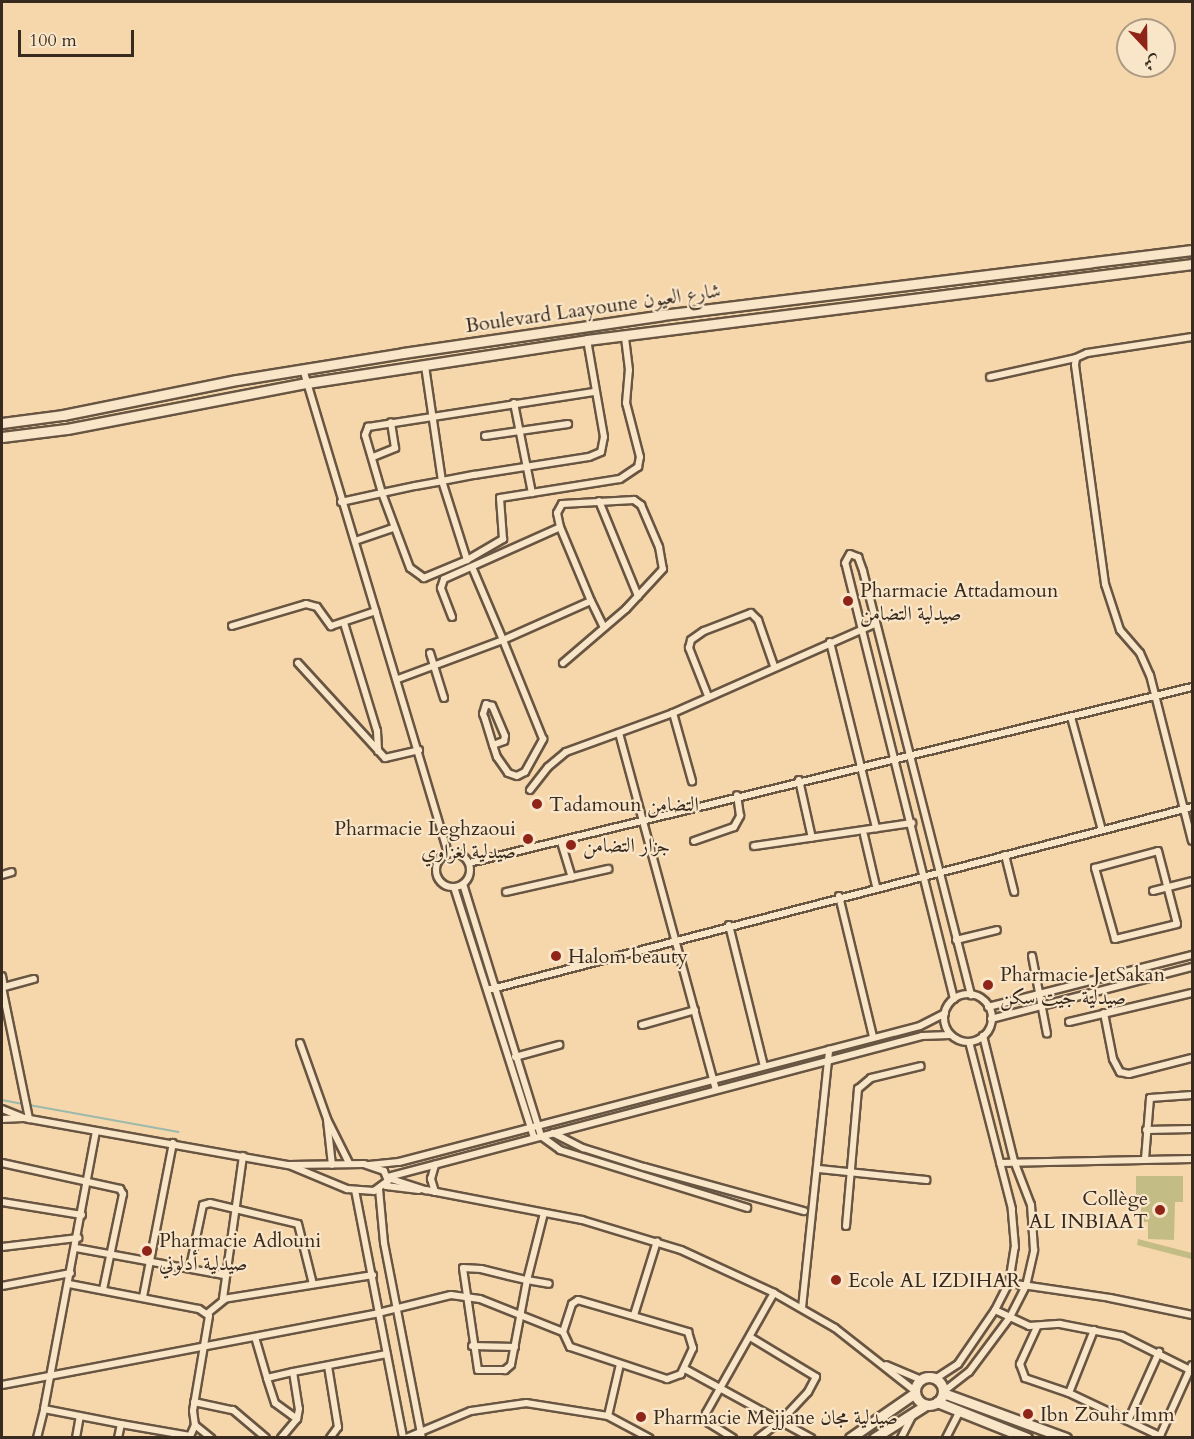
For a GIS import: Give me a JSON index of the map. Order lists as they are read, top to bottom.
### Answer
{
  "streets": {
    "street": ["Boulevard Laayoune شارع العيون"]
  },
  "places": [
    "Pharmacie Attadamoun صيدلية التضامن",
    "Tadamoun التضامن",
    "Pharmacie Leghzaoui صيدلية لغزاوي",
    "جزار التضامن",
    "Halom beauty",
    "Pharmacie JetSakan صيدلية جيت سكن",
    "Collège AL INBIAAT",
    "Pharmacie Adlouni صيدلية أدلوني",
    "Ecole AL IZDIHAR",
    "Ibn Zouhr Imm",
    "Pharmacie Mejjane صيدلية مجان"
  ],
  "scale_bar": "100 m",
  "north": "bottom"
}
